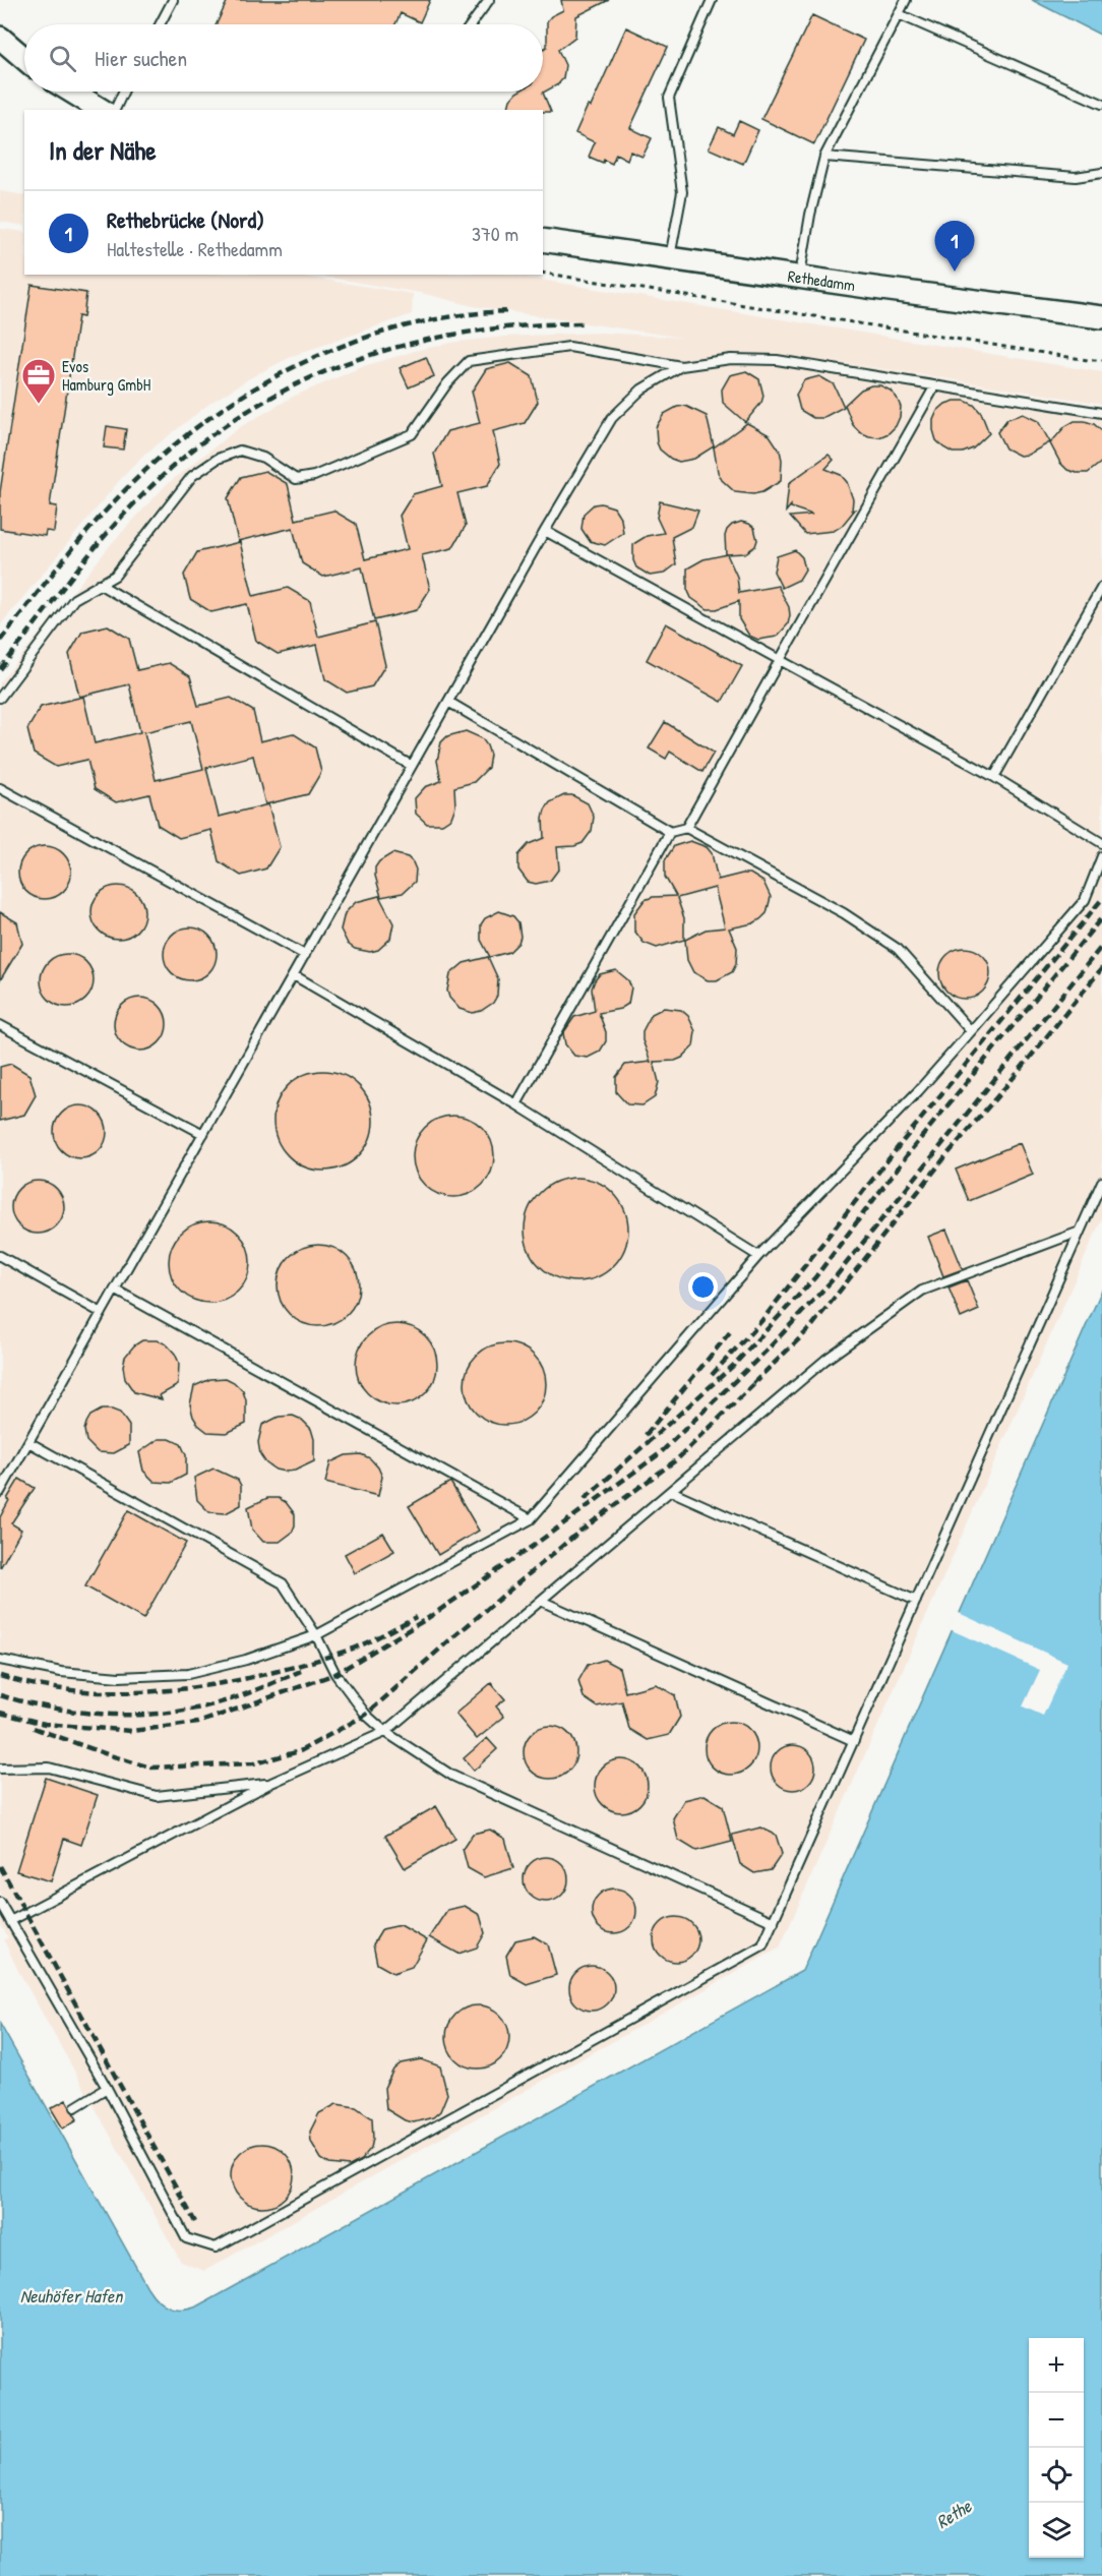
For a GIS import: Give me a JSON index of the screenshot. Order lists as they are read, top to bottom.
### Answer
{
  "streets": {
    "main road": ["Rethedamm"]
  },
  "water": ["Neuhöfer Hafen", "Rethe"],
  "places": {
    "office": ["Evos Hamburg GmbH"]
  },
  "page": {
    "search": "Hier suchen",
    "heading": "In der Nähe",
    "list": [
      {
        "mark": "1",
        "name": "Rethebrücke (Nord)",
        "note": "Haltestelle · Rethedamm",
        "value": "370 m"
      }
    ],
    "pins": "1",
    "map_buttons": ["+", "−"]
  }
}
